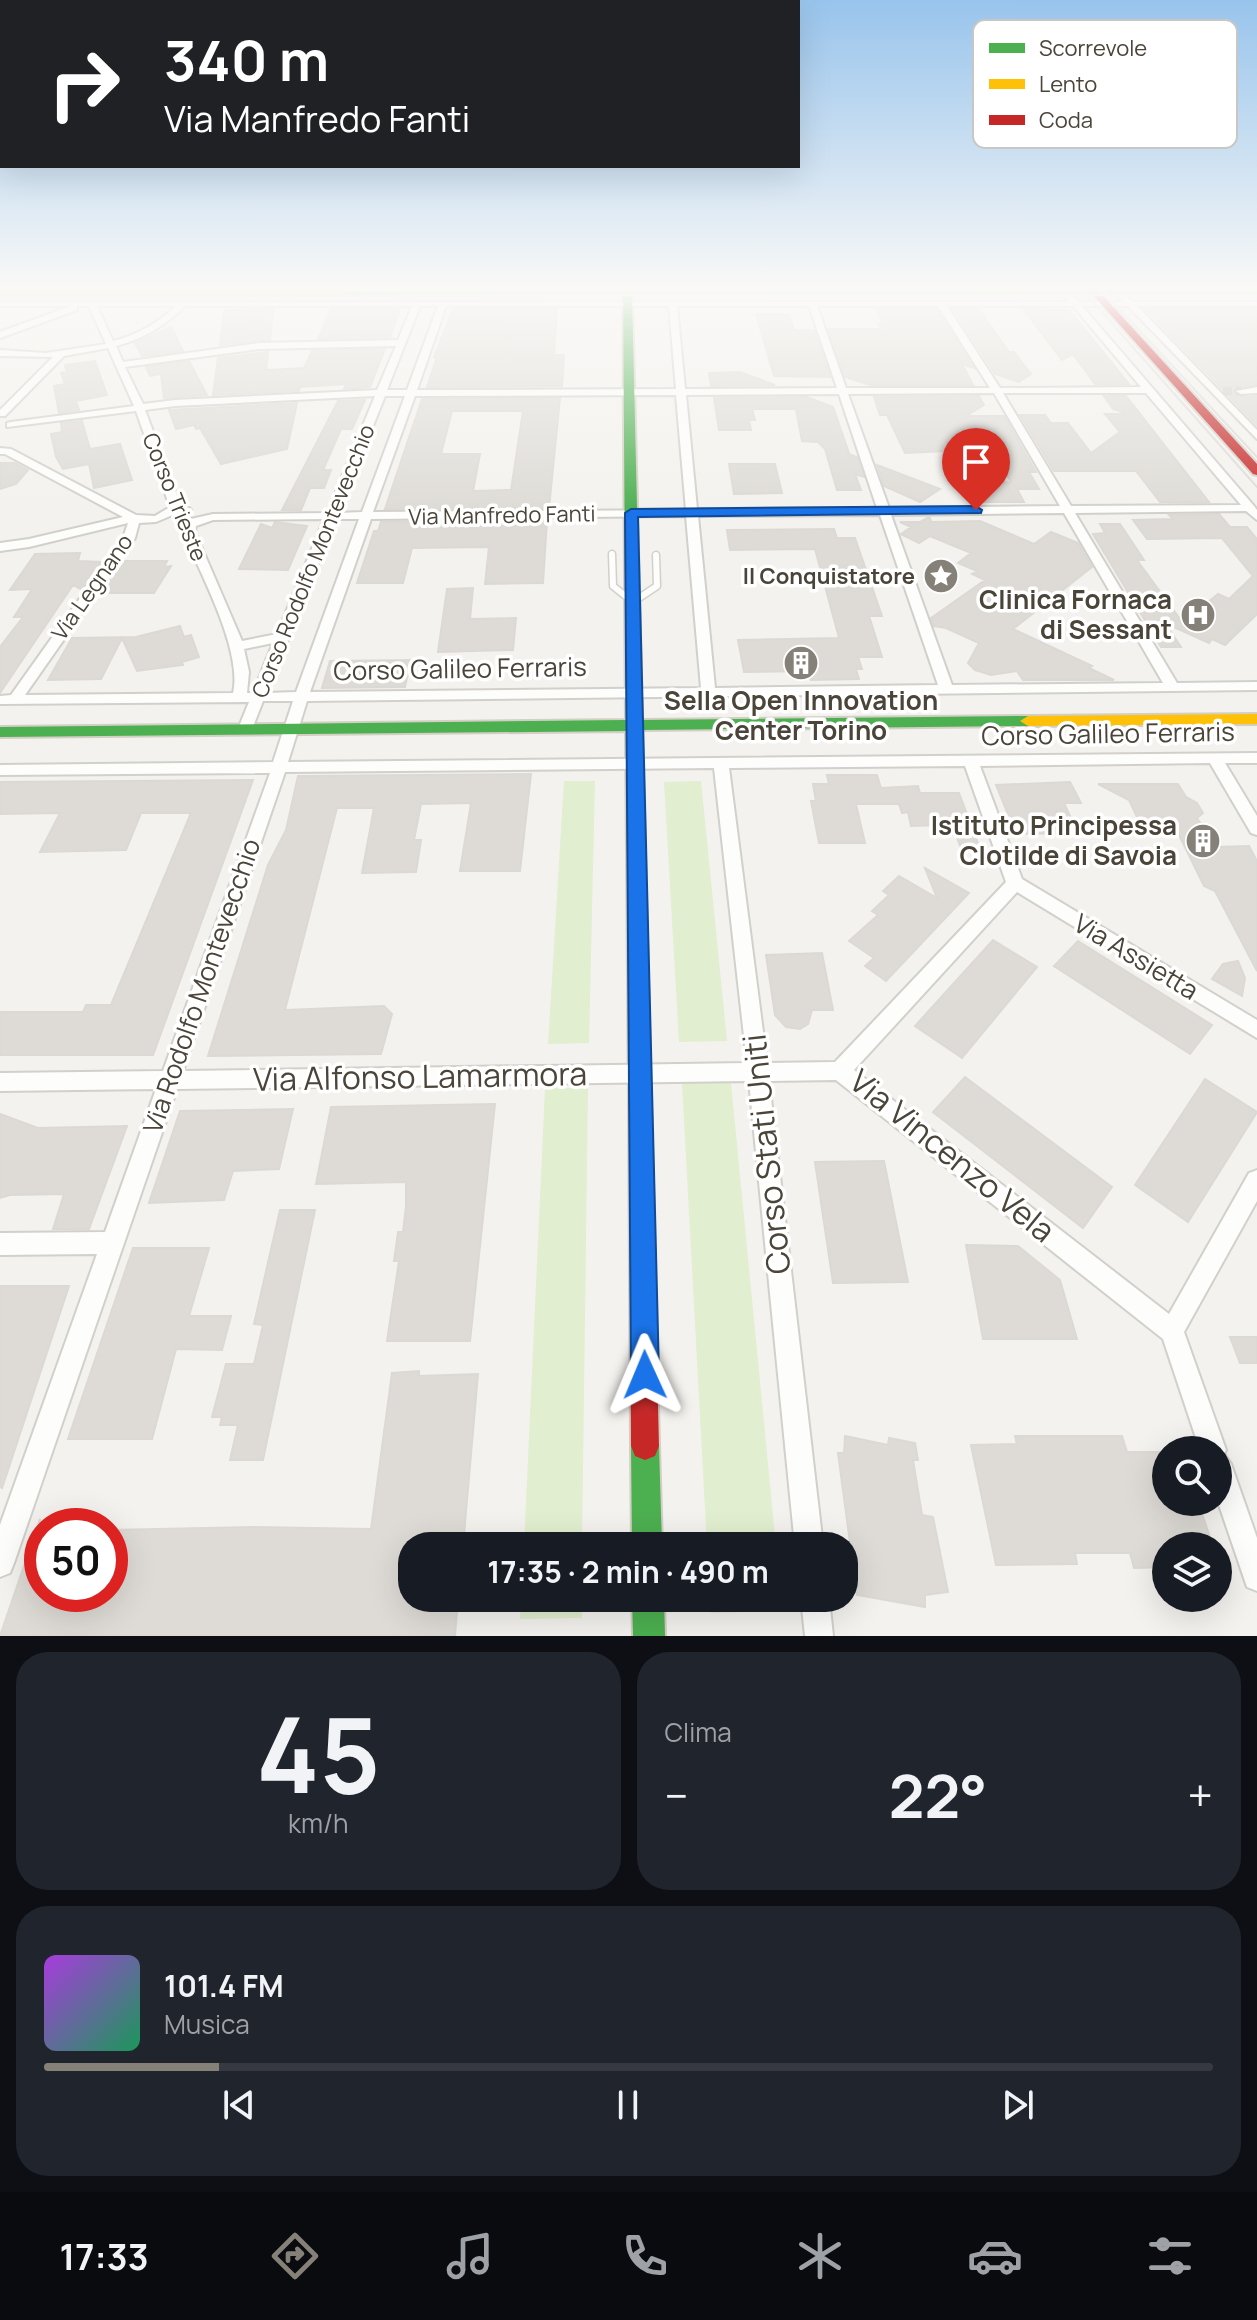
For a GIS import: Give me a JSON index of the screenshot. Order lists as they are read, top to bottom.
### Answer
{
  "streets": {
    "main road": ["Corso Galileo Ferraris"],
    "street": [
      "Corso Trieste",
      "Via Manfredo Fanti",
      "Corso Rodolfo Montevecchio",
      "Via Legnano",
      "Via Assietta",
      "Via Rodolfo Montevecchio",
      "Via Alfonso Lamarmora",
      "Corso Stati Uniti",
      "Via Vincenzo Vela"
    ]
  },
  "crossings": [
    ["Corso Trieste", "Corso Galileo Ferraris"],
    ["Via Manfredo Fanti", "Corso Rodolfo Montevecchio"],
    ["Corso Rodolfo Montevecchio", "Corso Galileo Ferraris"],
    ["Corso Rodolfo Montevecchio", "Via Rodolfo Montevecchio"],
    ["Via Legnano", "Corso Galileo Ferraris"],
    ["Corso Galileo Ferraris", "Via Rodolfo Montevecchio"],
    ["Corso Galileo Ferraris", "Corso Stati Uniti"],
    ["Via Assietta", "Via Vincenzo Vela"],
    ["Via Rodolfo Montevecchio", "Via Alfonso Lamarmora"],
    ["Via Alfonso Lamarmora", "Corso Stati Uniti"],
    ["Via Alfonso Lamarmora", "Via Vincenzo Vela"]
  ],
  "places": {
    "place": ["Il Conquistatore"],
    "hospital": ["Clinica Fornaca di Sessant"],
    "building": ["Sella Open Innovation Center Torino", "Istituto Principessa Clotilde di Savoia"]
  },
  "legend": ["Scorrevole", "Lento", "Coda"],
  "page": {
    "turn": ["340 m", "Via Manfredo Fanti"],
    "limit": "50",
    "trip": "17:35 · 2 min · 490 m",
    "tile": [
      ["45", "km/h"],
      "Clima"
    ],
    "heat": ["−", "22°", "+"],
    "song": ["101.4 FM", "Musica"],
    "tabs": "17:33"
  }
}
